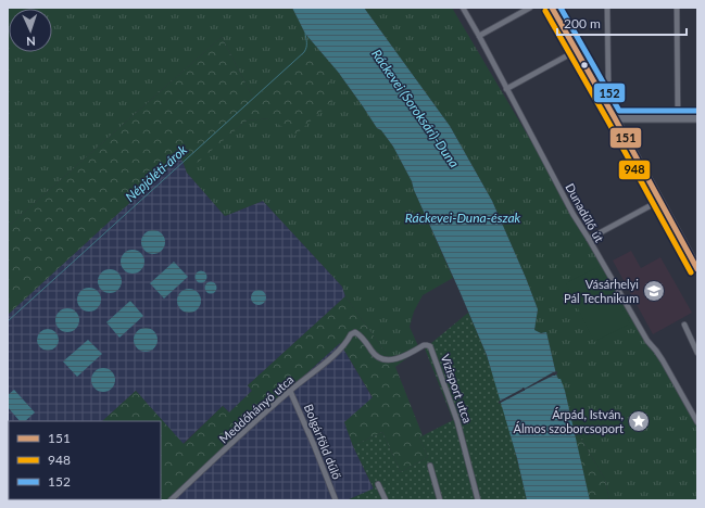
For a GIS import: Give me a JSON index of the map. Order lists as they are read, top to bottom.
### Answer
{
  "streets": {
    "street": [
      "Dunadűlő út",
      "Vízisport utca",
      "Meddőhányó utca",
      "Bolgárföld dűlő"
    ]
  },
  "crossings": [
    ["Vízisport utca", "Meddőhányó utca"],
    ["Meddőhányó utca", "Bolgárföld dűlő"]
  ],
  "water": ["Ráckevei (Soroksári)-Duna", "Népjóléti-árok", "Ráckevei-Duna-észak"],
  "places": {
    "school or university": ["Vásárhelyi Pál Technikum"],
    "place": ["Árpád, István, Álmos szoborcsoport"]
  },
  "lines": ["transit line 151", "transit line 152", "transit line 948"],
  "legend": ["151", "948", "152"],
  "scale_bar": "200 m",
  "north": "bottom"
}
